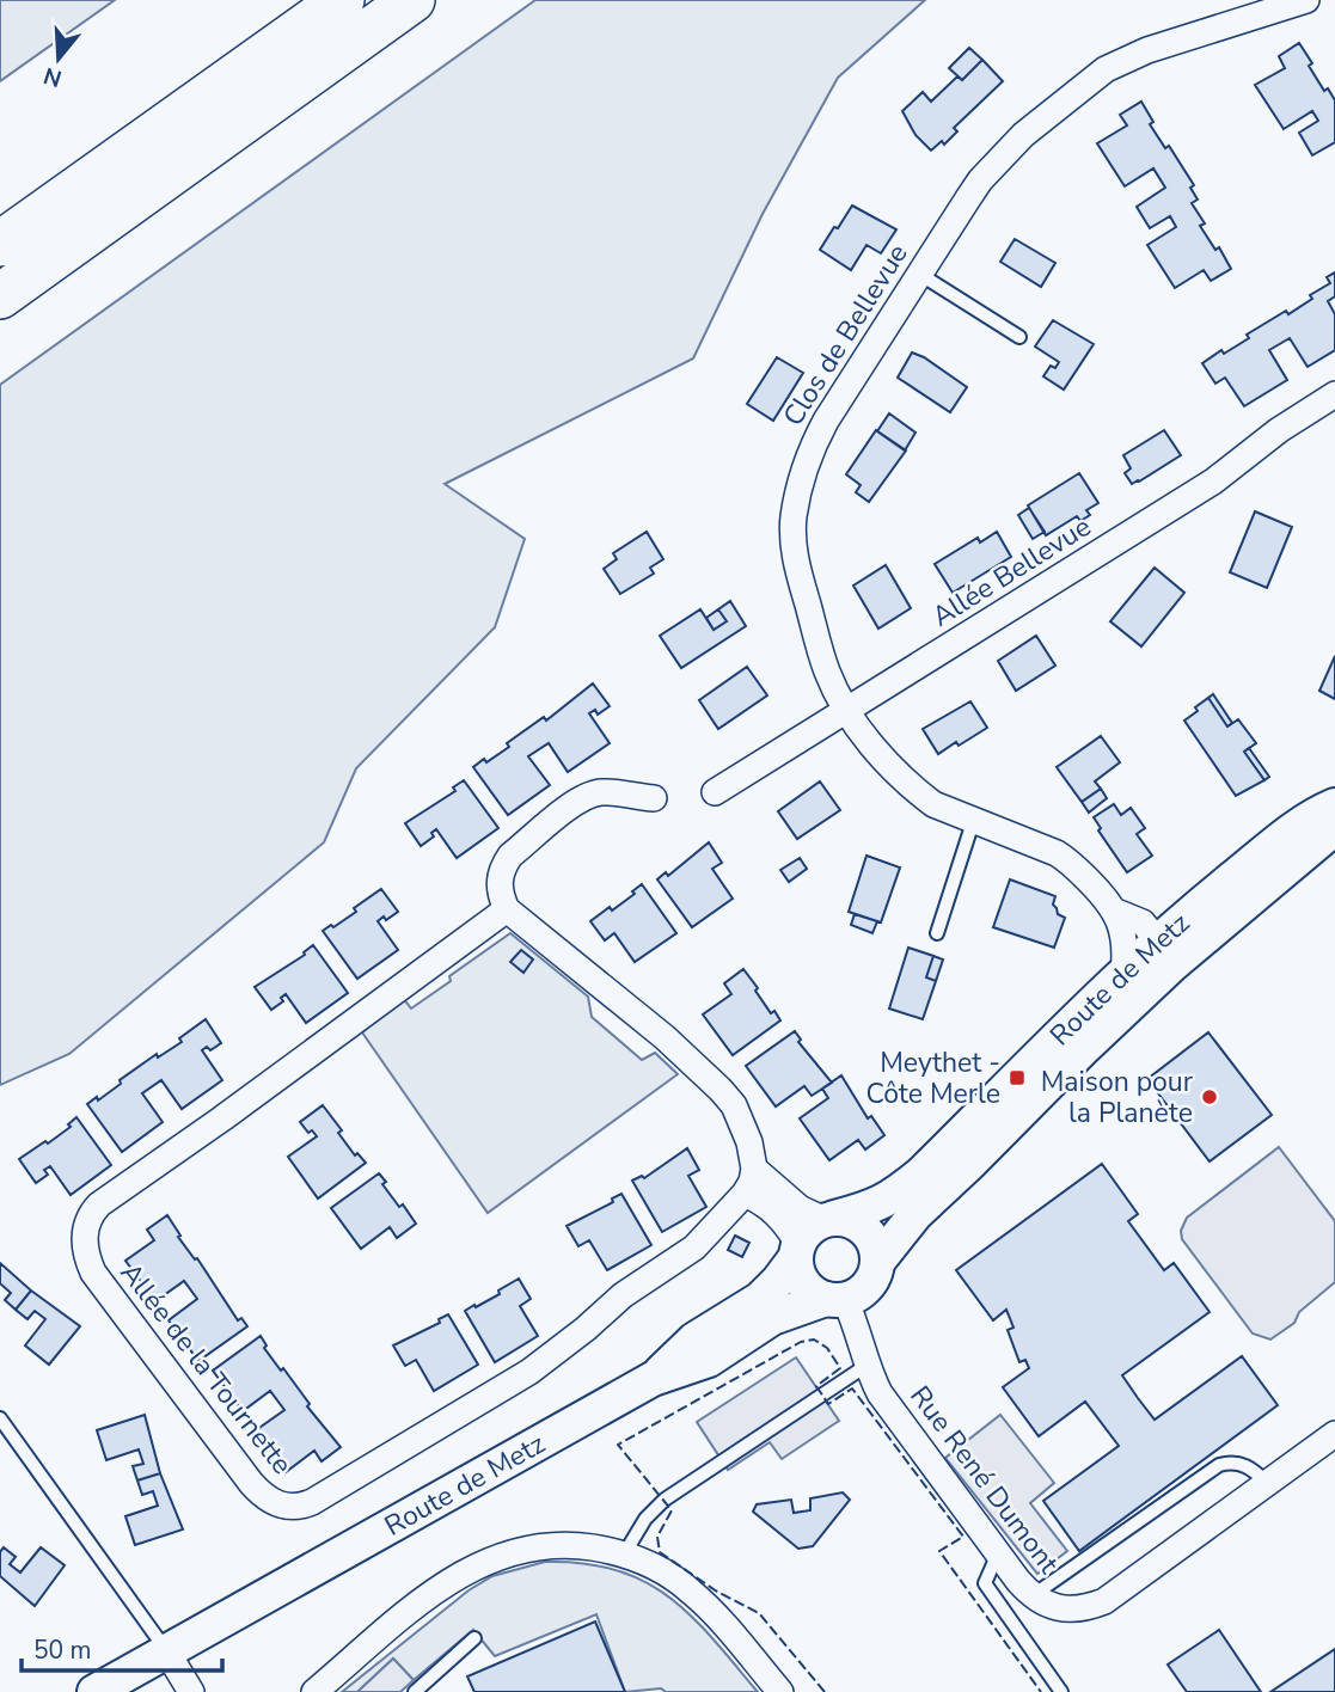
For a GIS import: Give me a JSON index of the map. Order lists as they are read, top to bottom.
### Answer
{
  "streets": {
    "main road": ["Route de Metz"],
    "street": [
      "Clos de Bellevue",
      "Allée Bellevue",
      "Allée de la Tournette",
      "Rue René Dumont"
    ]
  },
  "crossings": [
    ["Clos de Bellevue", "Allée Bellevue"],
    ["Clos de Bellevue", "Route de Metz"],
    ["Route de Metz", "Rue René Dumont"]
  ],
  "places": {
    "transit": ["Meythet - Côte Merle"],
    "other": ["Maison pour la Planète"]
  },
  "scale_bar": "50 m",
  "north": "bottom"
}
